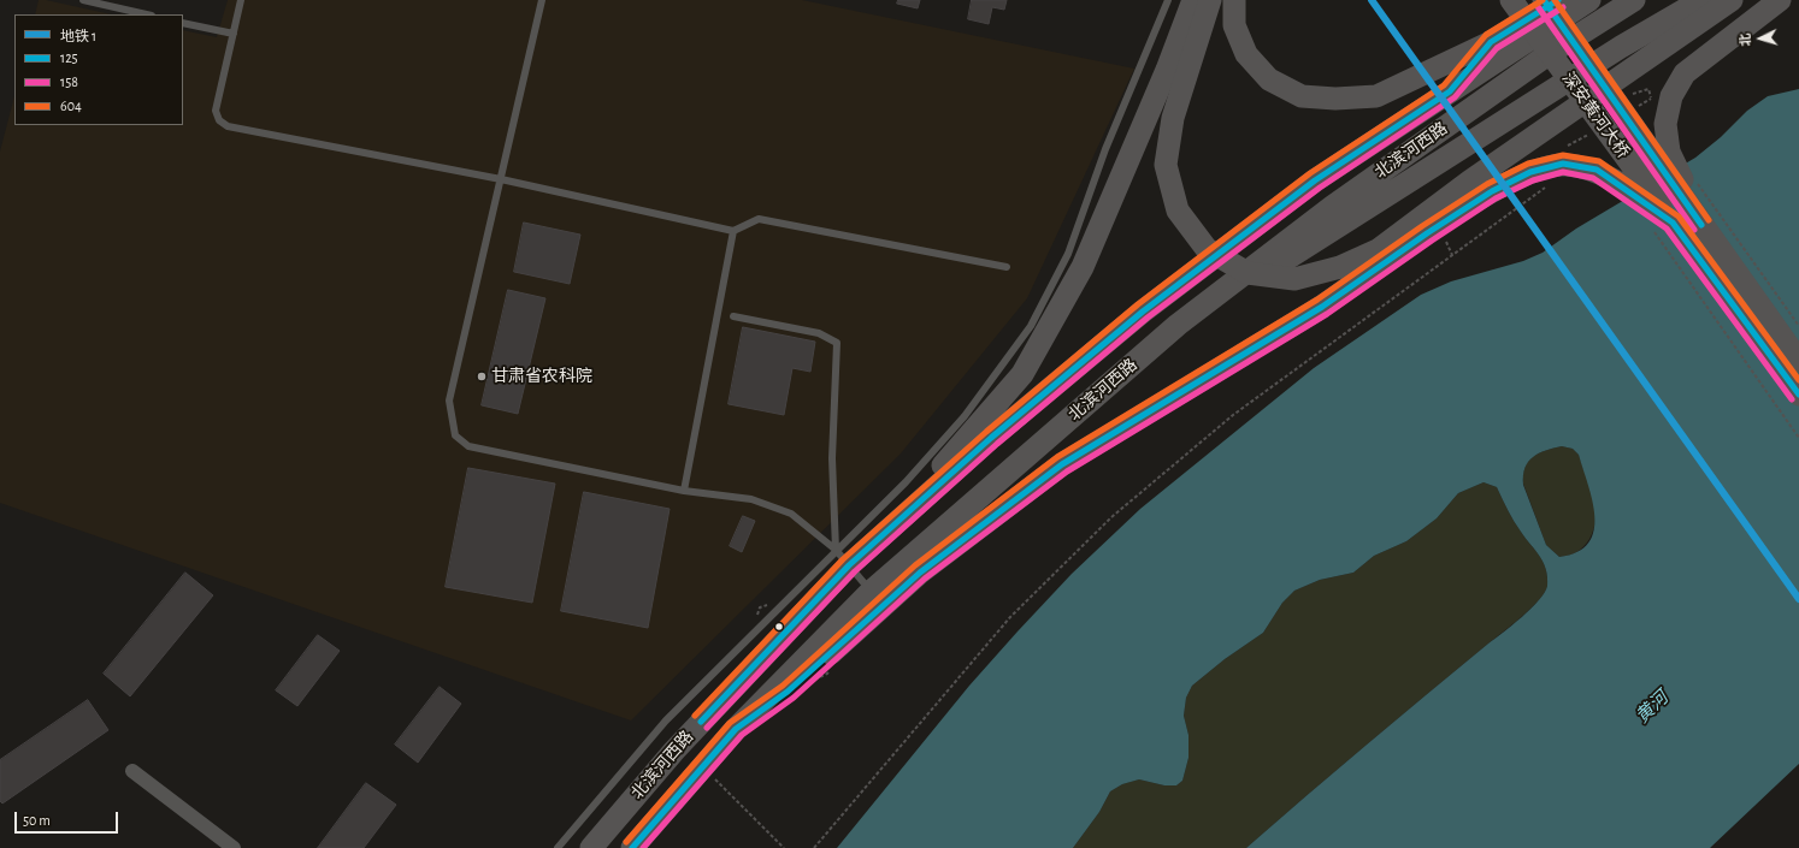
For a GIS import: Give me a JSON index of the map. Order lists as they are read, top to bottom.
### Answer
{
  "streets": {
    "main road": ["深安黄河大桥", "北滨河西路"]
  },
  "water": ["黄河"],
  "places": ["甘肃省农科院"],
  "lines": [
    "metro line 1",
    "transit line 125",
    "transit line 604",
    "transit line 158"
  ],
  "legend": [
    "地铁 1",
    "125",
    "158",
    "604"
  ],
  "scale_bar": "50 m",
  "north": "left"
}
